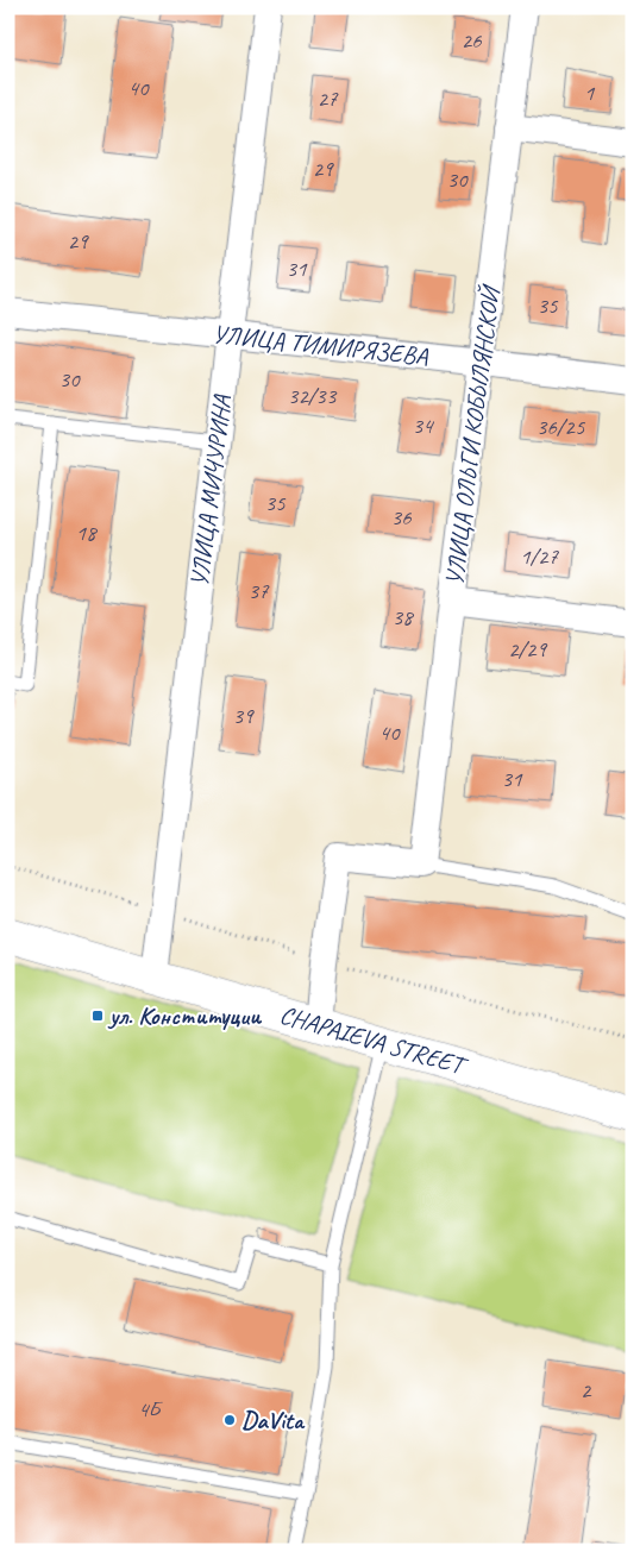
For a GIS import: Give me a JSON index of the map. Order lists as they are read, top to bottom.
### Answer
{
  "streets": {
    "main road": ["CHAPAIEVA STREET"],
    "street": ["УЛИЦА ТИМИРЯЗЕВА", "УЛИЦА ОЛЬГИ КОБЫЛЯНСКОЙ", "УЛИЦА МИЧУРИНА"]
  },
  "crossings": [
    ["УЛИЦА ТИМИРЯЗЕВА", "УЛИЦА ОЛЬГИ КОБЫЛЯНСКОЙ"],
    ["УЛИЦА ТИМИРЯЗЕВА", "УЛИЦА МИЧУРИНА"],
    ["УЛИЦА МИЧУРИНА", "CHAPAIEVA STREET"]
  ],
  "places": {
    "transit": ["ул. Конституции"],
    "other": ["DaVita"]
  },
  "house_numbers": [
    "26",
    "40",
    "1",
    "27",
    "29",
    "30",
    "29",
    "31",
    "35",
    "30",
    "32/33",
    "34",
    "36/25",
    "35",
    "36",
    "18",
    "1/27",
    "37",
    "38",
    "2/29",
    "39",
    "40",
    "31",
    "2",
    "4Б"
  ]
}
